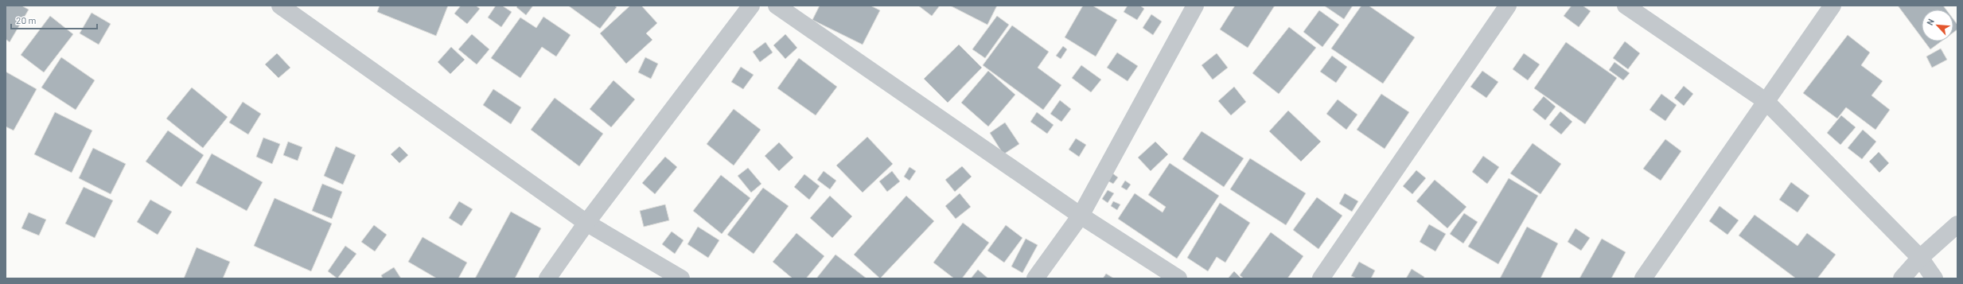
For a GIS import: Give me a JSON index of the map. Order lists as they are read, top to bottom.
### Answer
{
  "scale_bar": "20 m",
  "north": "top left"
}
